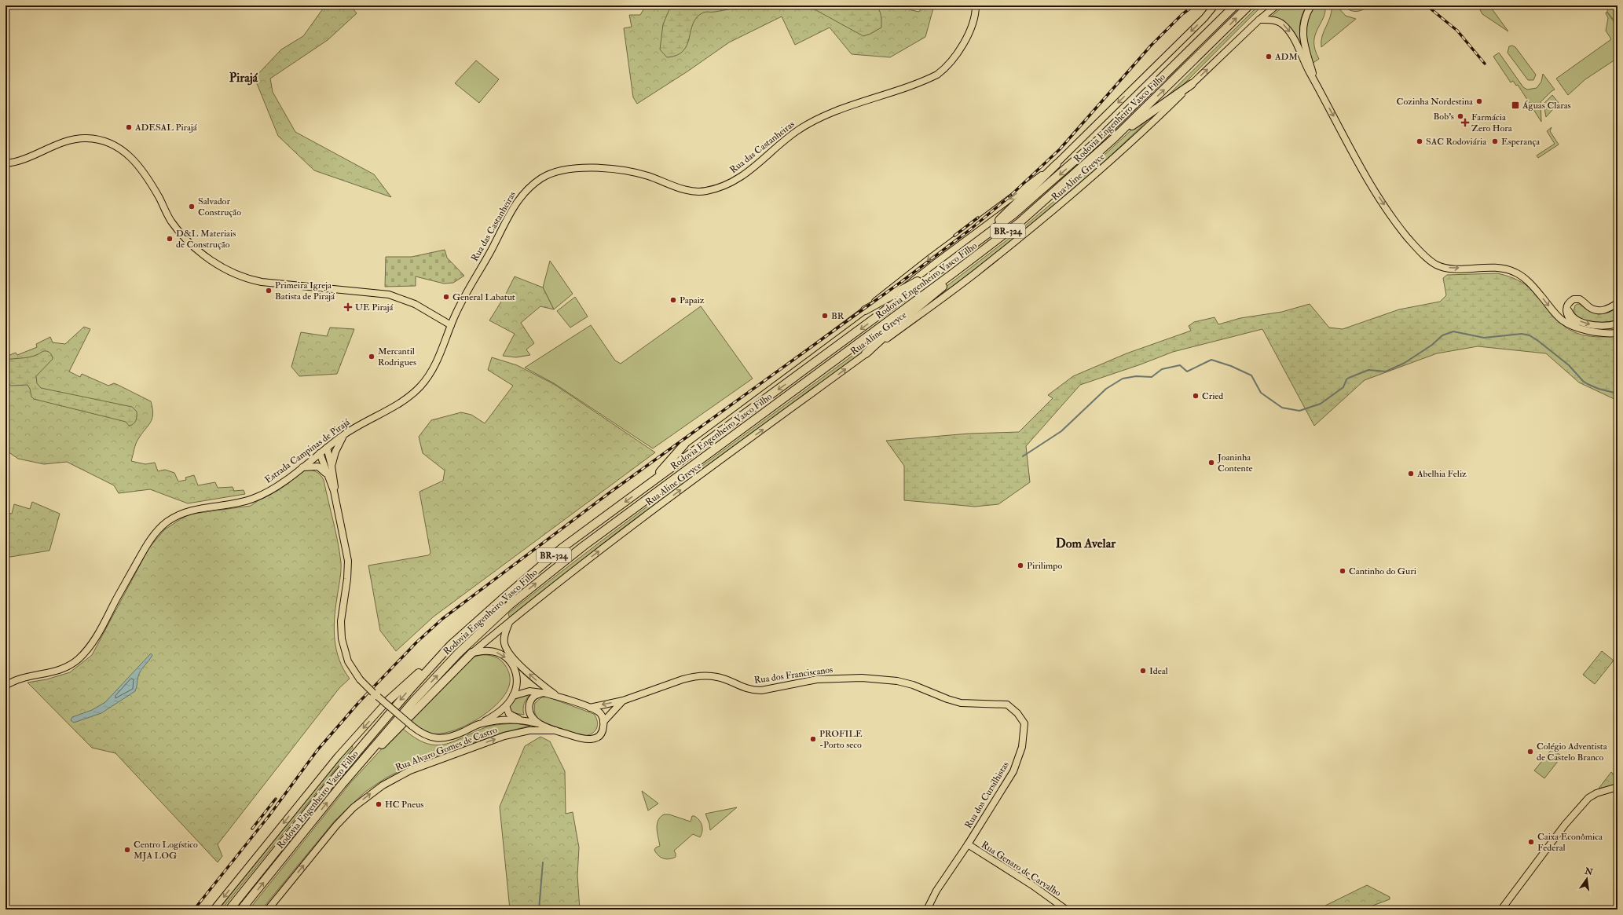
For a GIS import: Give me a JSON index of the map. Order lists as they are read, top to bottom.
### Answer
{
  "streets": {
    "highway": ["Rodovia Engenheiro Vasco Filho", "BR-324"],
    "main road": [
      "Rua das Castanheiras",
      "Rua Aline Greyce",
      "Estrada Campinas de Pirajá",
      "Rua dos Franciscanos",
      "Rua Alvaro Gomes de Castro",
      "Rua dos Cursilhistas",
      "Rua Genaro de Carvalho"
    ]
  },
  "crossings": [
    ["Rua das Castanheiras", "Estrada Campinas de Pirajá"],
    ["Rua dos Franciscanos", "Rua dos Cursilhistas"],
    ["Rua dos Cursilhistas", "Rua Genaro de Carvalho"]
  ],
  "districts": ["Pirajá", "Dom Avelar"],
  "places": {
    "other": [
      "ADM",
      "Cozinha Nordestina",
      "Bob's",
      "ADESAL Pirajá",
      "SAC Rodoviária",
      "Esperança",
      "Salvador Construção",
      "D&L Materiais de Construção",
      "Primeira Igreja Batista de Pirajá",
      "General Labatut",
      "Papaiz",
      "BR",
      "Mercantil Rodrigues",
      "Cried",
      "Joaninha Contente",
      "Abelhia Feliz",
      "Pirilimpo",
      "Cantinho do Guri",
      "Ideal",
      "PROFILE -Porto seco",
      "Colégio Adventista de Castelo Branco",
      "HC Pneus",
      "Caixa Econômica Federal",
      "Centro Logístico MJA LOG"
    ],
    "transit": ["Águas Claras"],
    "health": ["Farmácia Zero Hora", "UE Pirajá"]
  },
  "north": "top"
}
